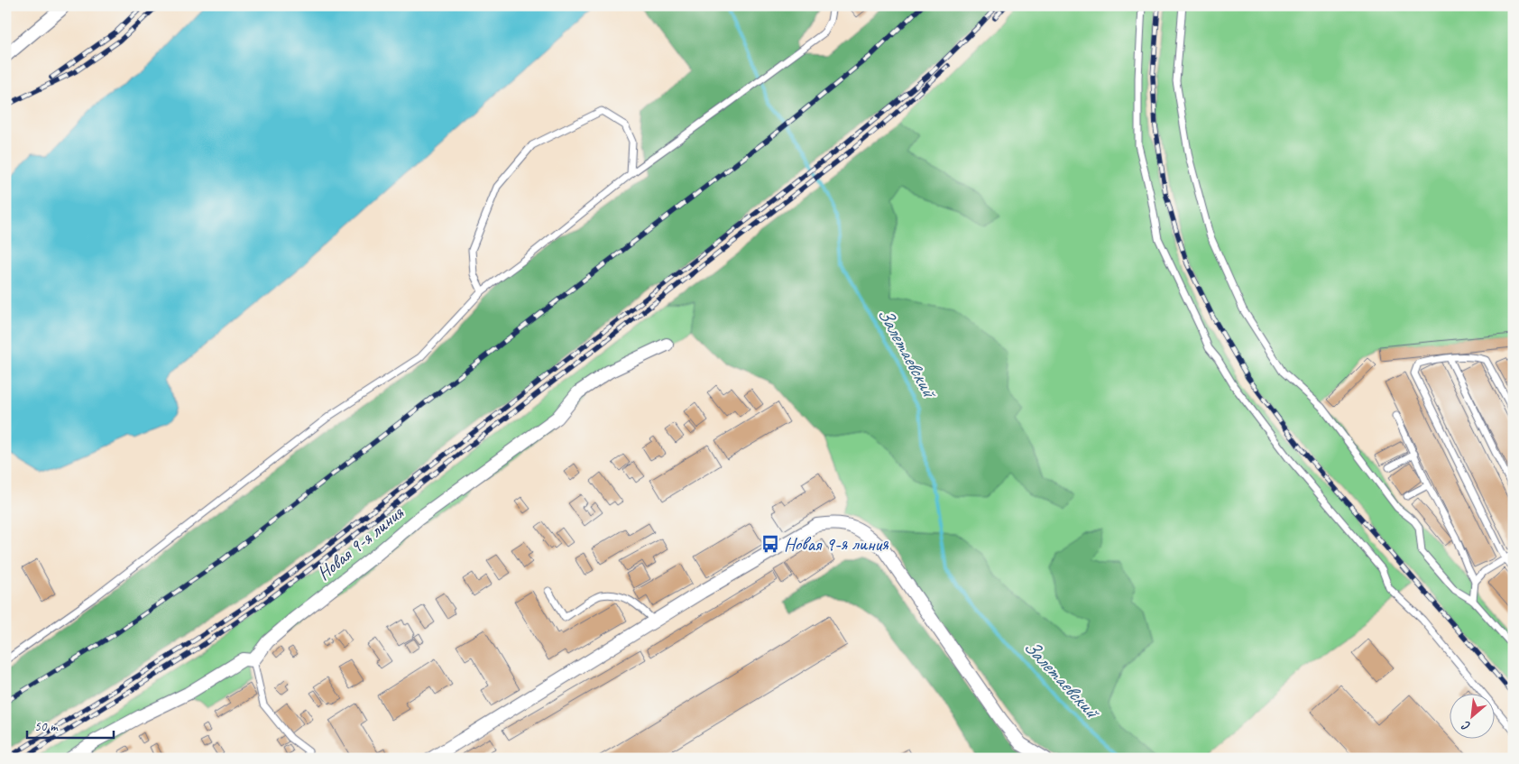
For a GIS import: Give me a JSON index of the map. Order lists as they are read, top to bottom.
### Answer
{
  "streets": {
    "street": ["Новая 9-я линия"]
  },
  "water": ["Залетаевский"],
  "places": {
    "bus stop": ["Новая 9-я линия"]
  },
  "scale_bar": "50 m",
  "north": "bottom left"
}
